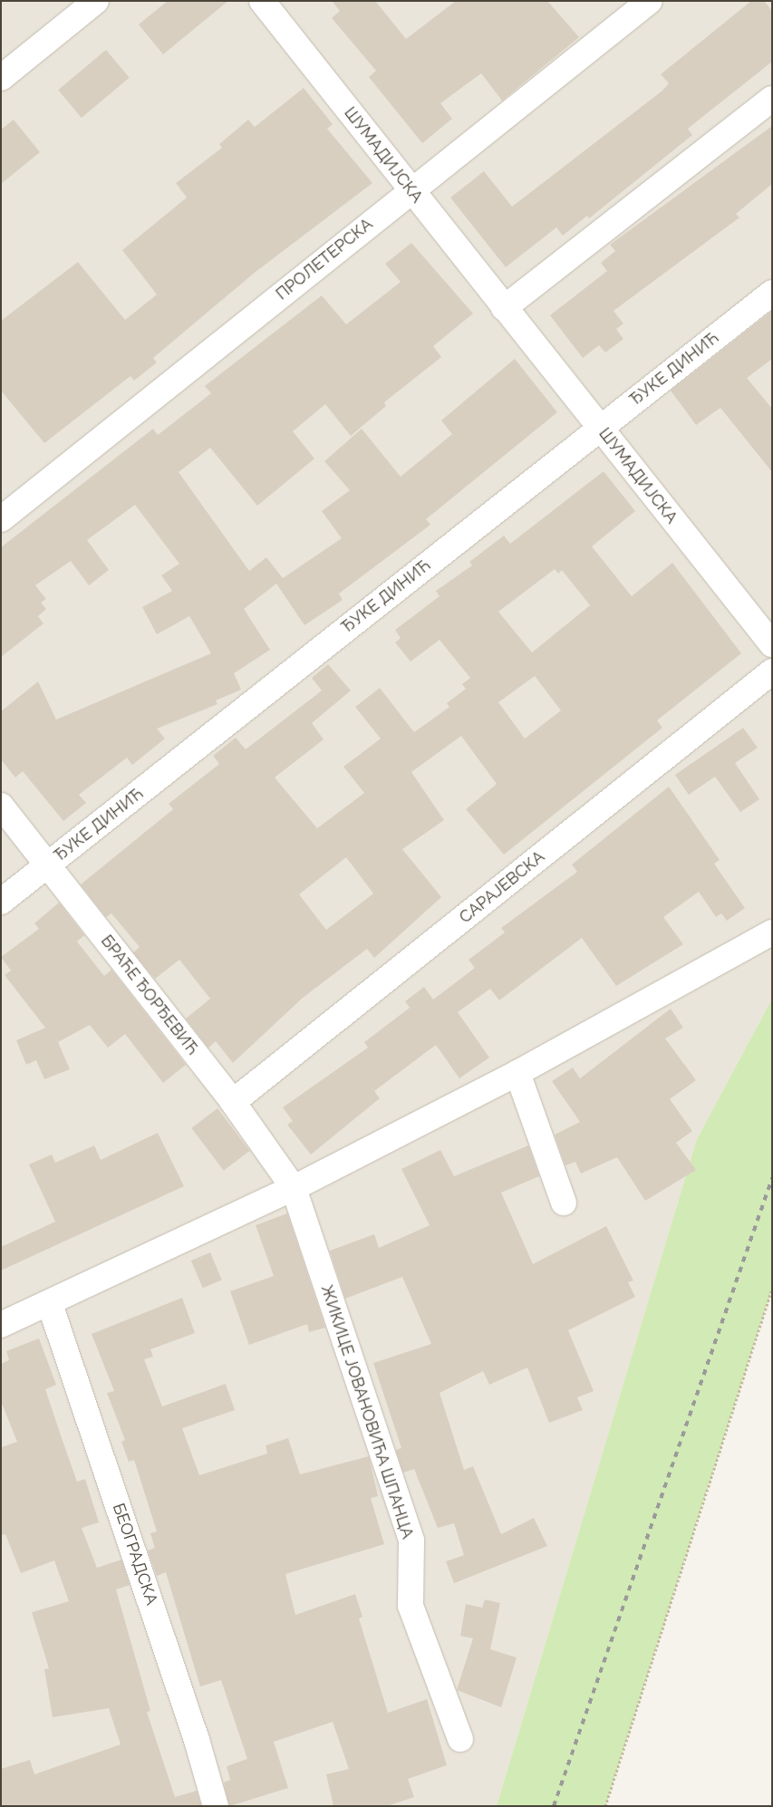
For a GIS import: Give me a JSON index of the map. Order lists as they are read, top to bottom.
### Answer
{
  "streets": {
    "street": [
      "ШУМАДИЈСКА",
      "ПРОЛЕТЕРСКА",
      "ЂУКЕ ДИНИЋ",
      "САРАЈЕВСКА",
      "БРАЋЕ ЂОРЂЕВИЋ",
      "ЖИКИЦЕ ЈОВАНОВИЋА ШПАНЦА",
      "БЕОГРАДСКА"
    ]
  },
  "crossings": [
    ["ШУМАДИЈСКА", "ПРОЛЕТЕРСКА"],
    ["ШУМАДИЈСКА", "ЂУКЕ ДИНИЋ"],
    ["ЂУКЕ ДИНИЋ", "БРАЋЕ ЂОРЂЕВИЋ"],
    ["САРАЈЕВСКА", "БРАЋЕ ЂОРЂЕВИЋ"],
    ["БРАЋЕ ЂОРЂЕВИЋ", "ЖИКИЦЕ ЈОВАНОВИЋА ШПАНЦА"]
  ]
}
